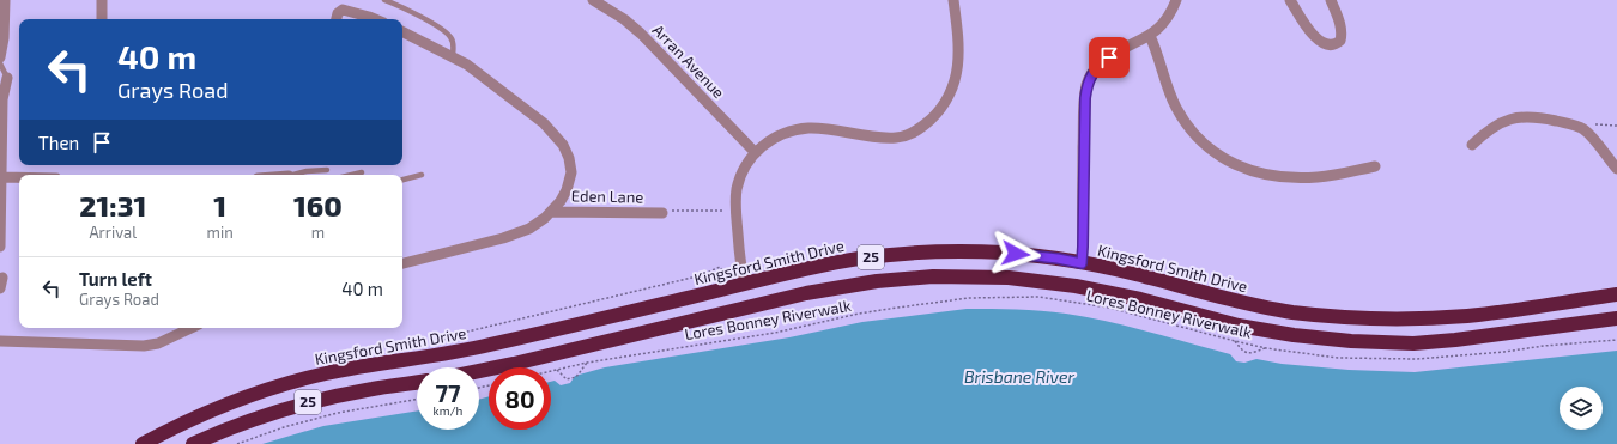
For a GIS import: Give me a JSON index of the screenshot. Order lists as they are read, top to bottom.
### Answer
{
  "streets": {
    "highway": ["25", "Kingsford Smith Drive"],
    "street": ["Arran Avenue", "Eden Lane"],
    "path": ["Lores Bonney Riverwalk"]
  },
  "water": ["Brisbane River"],
  "page": {
    "turn": ["40 m", "Grays Road"],
    "then": "Then",
    "eta": [
      "21:31",
      "Arrival",
      "1",
      "min",
      "160",
      "m"
    ],
    "list": [
      {
        "name": "Turn left",
        "note": "Grays Road",
        "value": "40 m"
      }
    ],
    "speed": "77 km/h",
    "limit": "80"
  }
}
